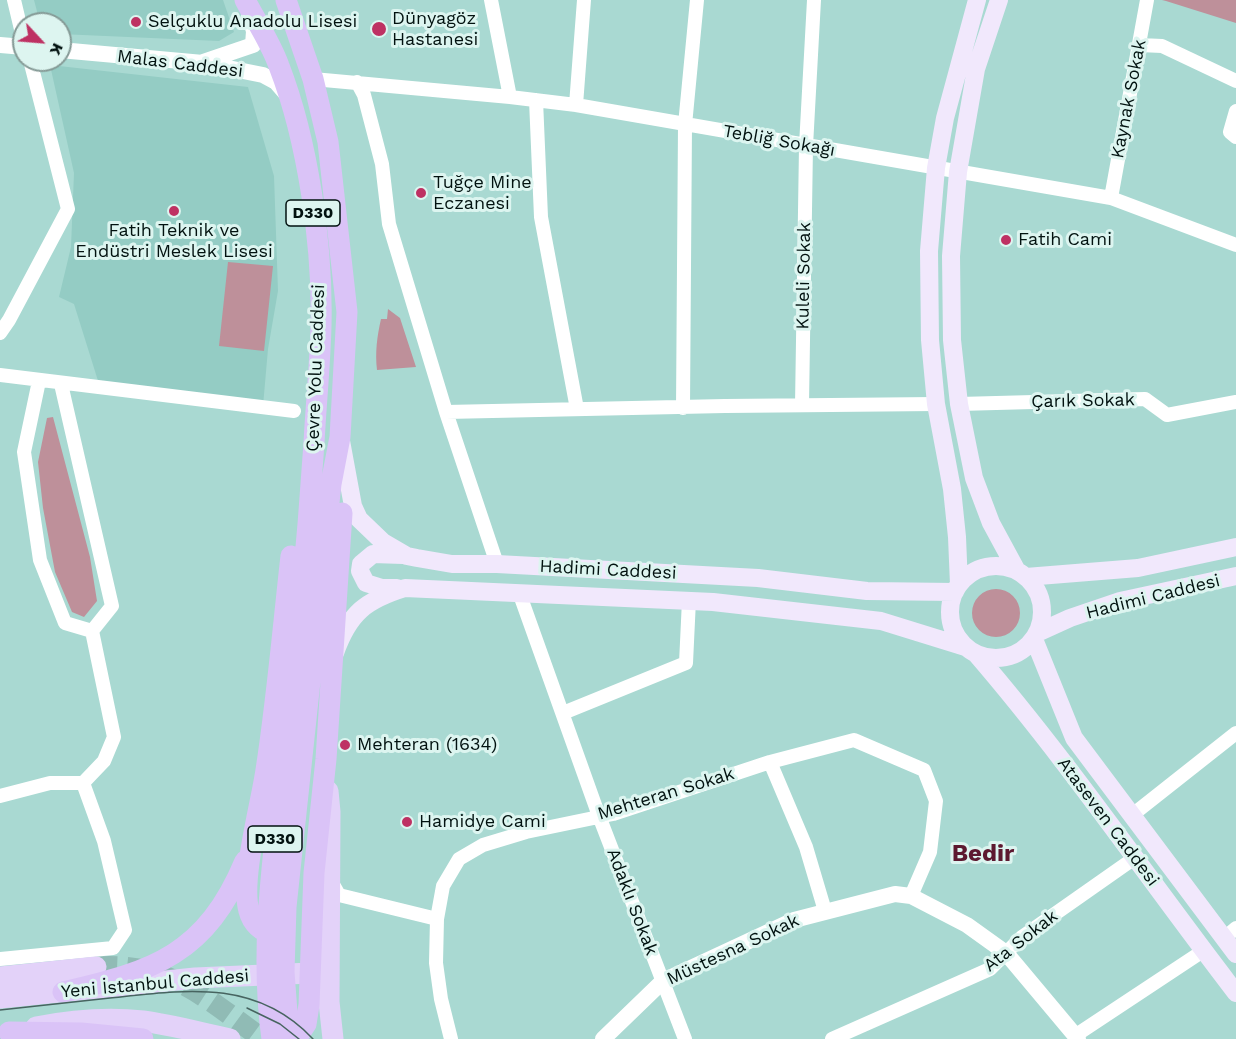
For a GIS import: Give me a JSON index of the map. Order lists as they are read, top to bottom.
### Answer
{
  "streets": {
    "highway": ["D330", "Çevre Yolu Caddesi"],
    "main road": ["Hadimi Caddesi", "Ataseven Caddesi", "Yeni İstanbul Caddesi"],
    "street": [
      "Malas Caddesi",
      "Kaynak Sokak",
      "Tebliğ Sokağı",
      "Kuleli Sokak",
      "Çarık Sokak",
      "Mehteran Sokak",
      "Adaklı Sokak",
      "Ata Sokak",
      "Müstesna Sokak"
    ]
  },
  "crossings": [
    ["Malas Caddesi", "Çevre Yolu Caddesi"],
    ["Kaynak Sokak", "Tebliğ Sokağı"],
    ["Tebliğ Sokağı", "Kuleli Sokak"],
    ["Tebliğ Sokağı", "Çevre Yolu Caddesi"],
    ["D330", "Çevre Yolu Caddesi"],
    ["Çevre Yolu Caddesi", "Hadimi Caddesi"],
    ["Hadimi Caddesi", "Ataseven Caddesi"],
    ["Hadimi Caddesi", "Adaklı Sokak"],
    ["Mehteran Sokak", "Adaklı Sokak"],
    ["Mehteran Sokak", "Müstesna Sokak"],
    ["Ataseven Caddesi", "Ata Sokak"],
    ["Adaklı Sokak", "Müstesna Sokak"],
    ["Ata Sokak", "Müstesna Sokak"]
  ],
  "districts": ["Bedir"],
  "places": [
    "Selçuklu Anadolu Lisesi",
    "Dünyagöz Hastanesi",
    "Tuğçe Mine Eczanesi",
    "Fatih Teknik ve Endüstri Meslek Lisesi",
    "Fatih Cami",
    "Mehteran (1634)",
    "Hamidye Cami"
  ],
  "north": "bottom right"
}
